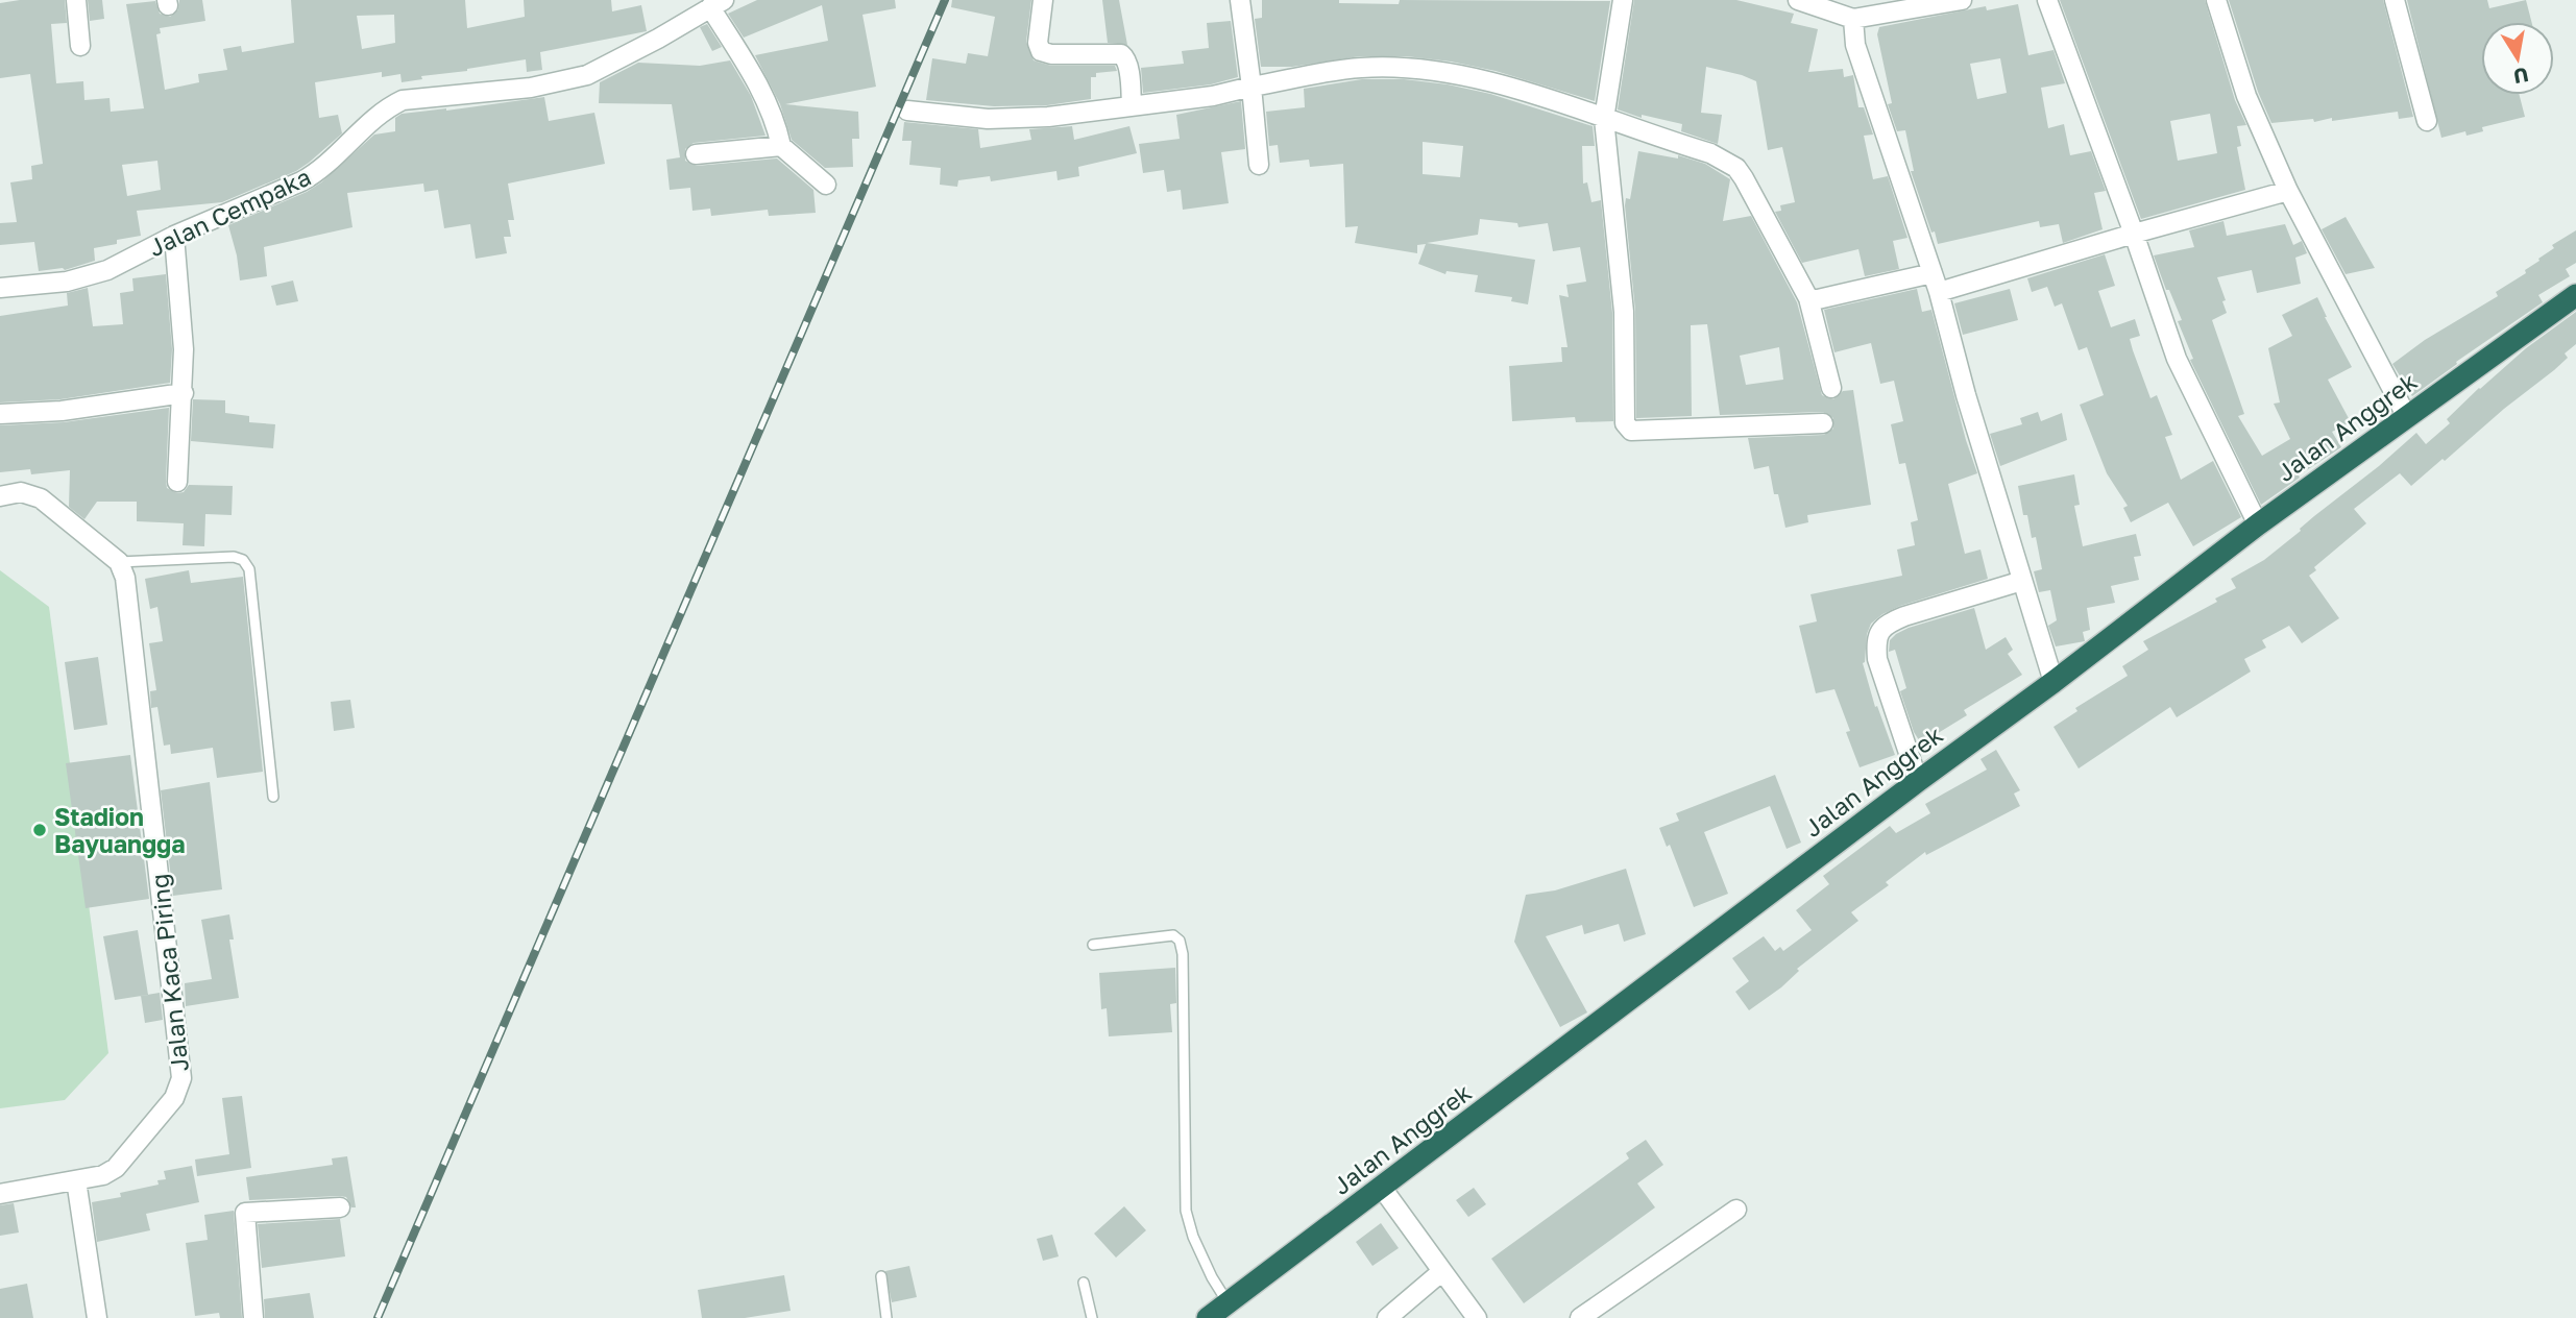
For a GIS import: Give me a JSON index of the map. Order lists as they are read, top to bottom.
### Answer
{
  "streets": {
    "highway": ["Jalan Anggrek"],
    "street": ["Jalan Cempaka", "Jalan Kaca Piring"]
  },
  "places": ["Stadion Bayuangga"],
  "north": "bottom"
}
